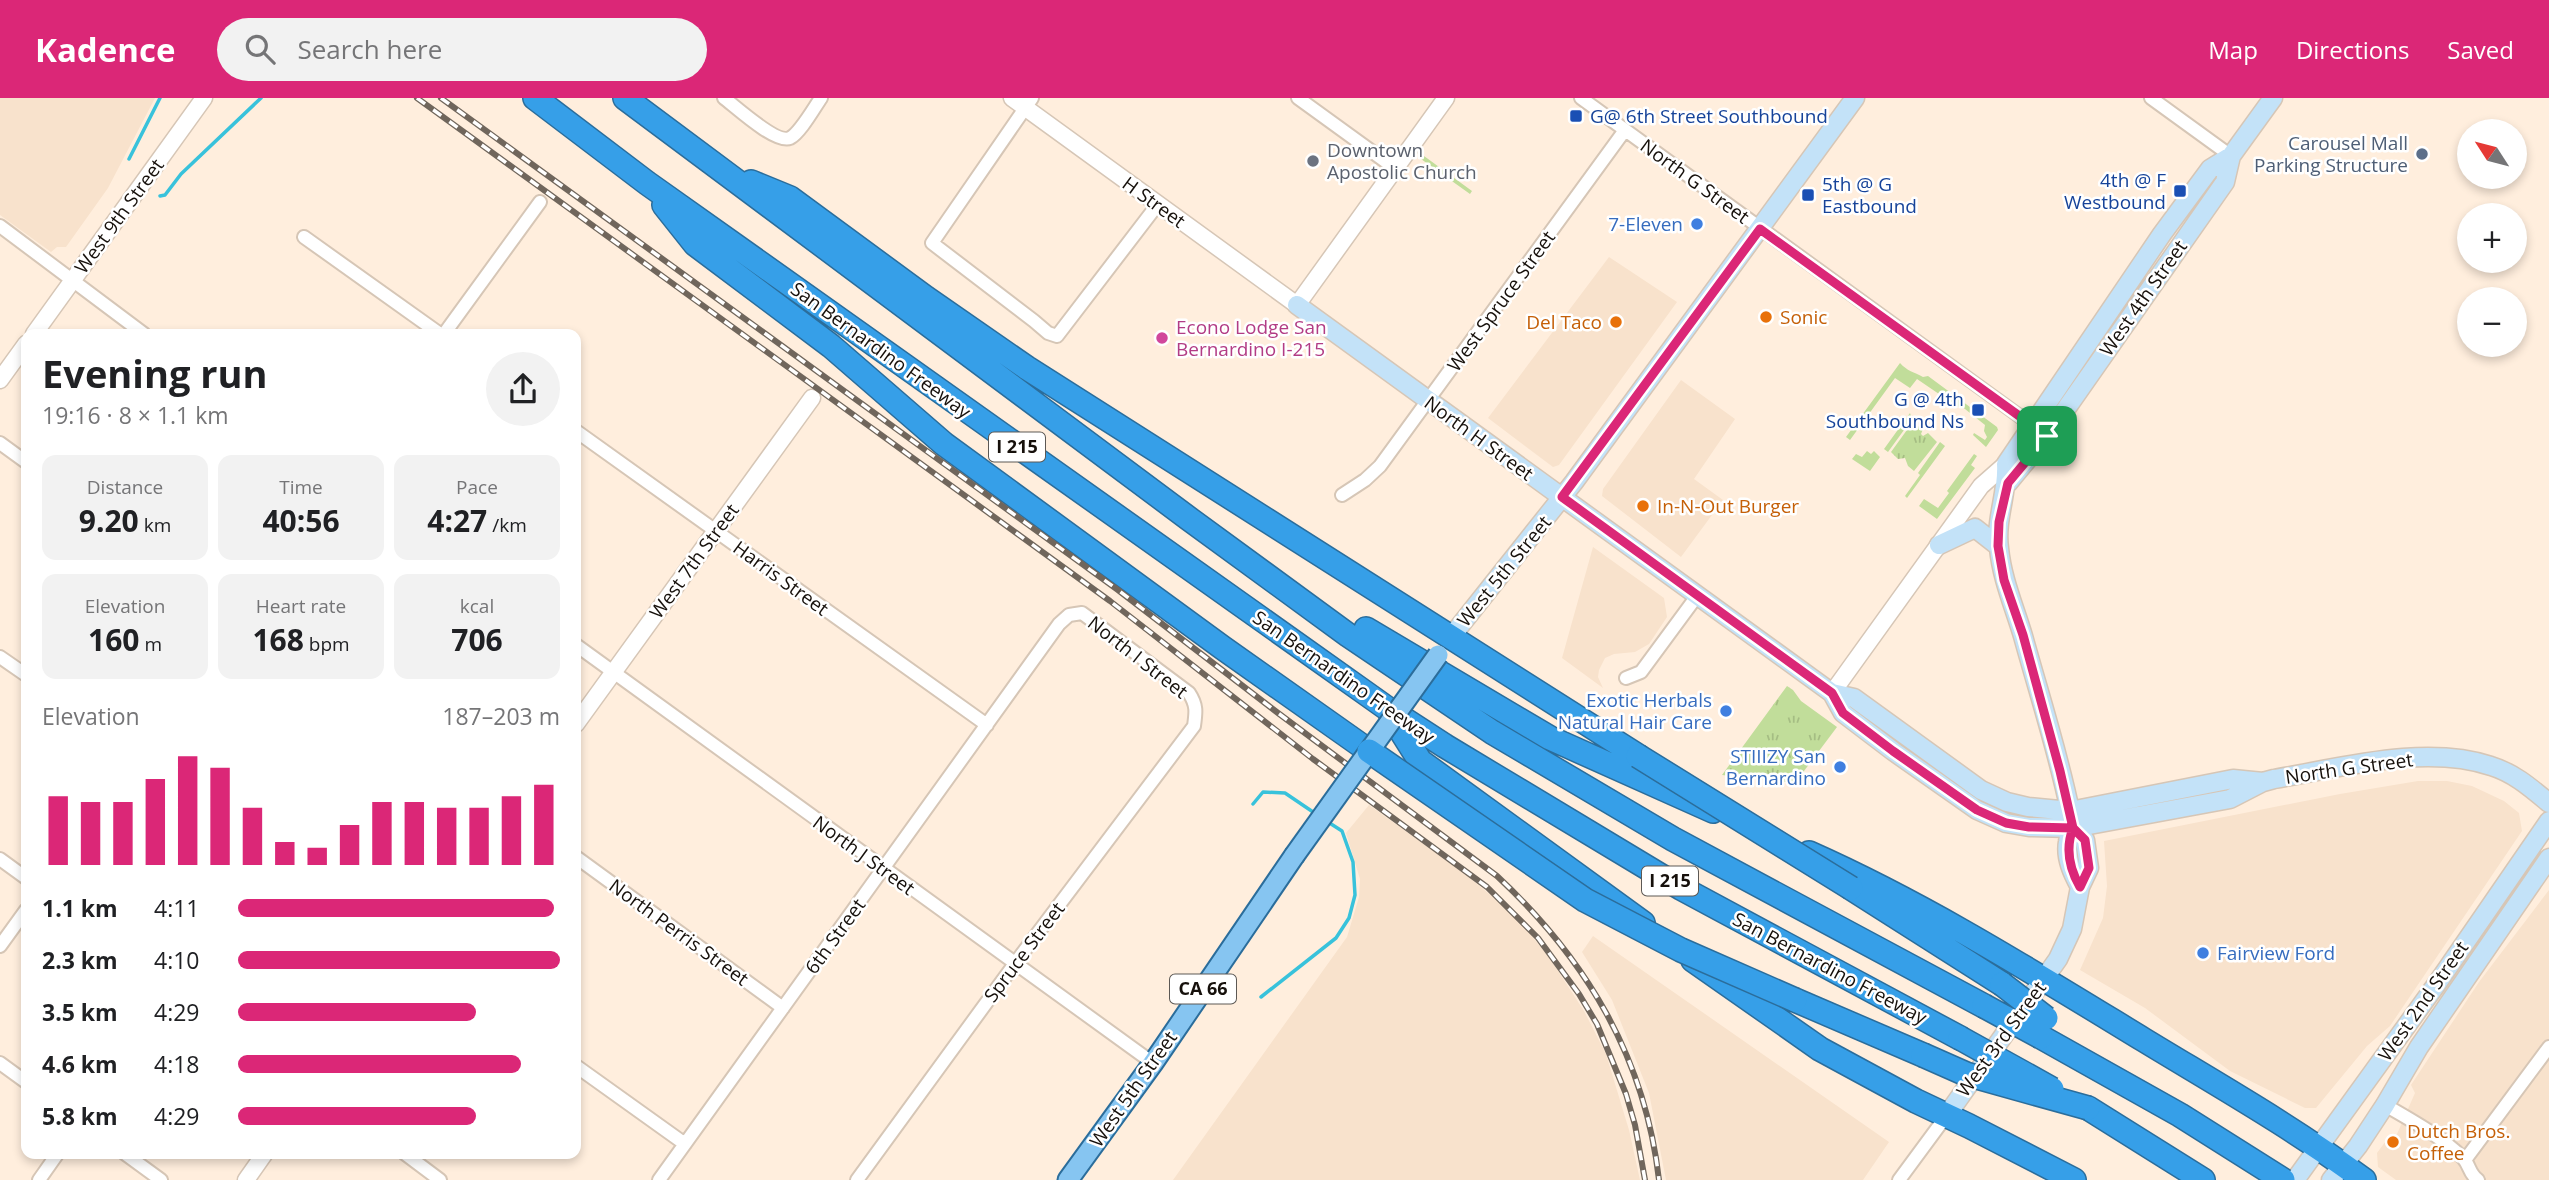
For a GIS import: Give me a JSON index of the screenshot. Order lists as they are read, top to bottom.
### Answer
{
  "streets": {
    "highway": ["San Bernardino Freeway", "I 215"],
    "main road": [
      "North G Street",
      "West 4th Street",
      "North H Street",
      "West 5th Street",
      "CA 66",
      "West 2nd Street",
      "West 3rd Street"
    ],
    "street": [
      "H Street",
      "West 9th Street",
      "West Spruce Street",
      "West 7th Street",
      "Harris Street",
      "North I Street",
      "North J Street",
      "North Perris Street",
      "6th Street",
      "Spruce Street"
    ]
  },
  "crossings": [
    ["North G Street", "West 4th Street"],
    ["North G Street", "West Spruce Street"],
    ["North G Street", "North H Street"],
    ["North G Street", "West 5th Street"],
    ["North G Street", "West 3rd Street"],
    ["H Street", "North H Street"],
    ["West 4th Street", "West 3rd Street"],
    ["West Spruce Street", "North H Street"],
    ["San Bernardino Freeway", "West 2nd Street"],
    ["North H Street", "West 5th Street"],
    ["North H Street", "West 3rd Street"],
    ["West 7th Street", "Harris Street"],
    ["West 7th Street", "North J Street"],
    ["West 5th Street", "North J Street"],
    ["Harris Street", "6th Street"],
    ["North I Street", "6th Street"],
    ["North I Street", "Spruce Street"],
    ["North J Street", "6th Street"],
    ["North J Street", "Spruce Street"],
    ["North Perris Street", "6th Street"]
  ],
  "places": {
    "transit": [
      "G@ 6th Street Southbound",
      "4th @ F Westbound",
      "5th @ G Eastbound",
      "G @ 4th Southbound Ns"
    ],
    "other": [
      "Carousel Mall Parking Structure",
      "Downtown Apostolic Church",
      "7-Eleven",
      "Sonic",
      "Del Taco",
      "Econo Lodge San Bernardino I-215",
      "In-N-Out Burger",
      "Exotic Herbals Natural Hair Care",
      "STIIIZY San Bernardino",
      "Fairview Ford",
      "Dutch Bros. Coffee"
    ]
  },
  "north": "top left",
  "page": {
    "header": "Kadence",
    "search": "Search here",
    "nav": ["Map", "Directions", "Saved"],
    "map_buttons": ["+", "−"],
    "heading": ["Evening run", "19:16 · 8 × 1.1 km"],
    "stats": [
      ["Distance", "9.20 km"],
      ["Time", "40:56"],
      ["Pace", "4:27 /km"],
      ["Elevation", "160 m"],
      ["Heart rate", "168 bpm"],
      ["kcal", "706"]
    ],
    "chart": ["Elevation", "187–203 m"],
    "list": [
      {
        "name": "1.1 km",
        "note": "4:11"
      },
      {
        "name": "2.3 km",
        "note": "4:10"
      },
      {
        "name": "3.5 km",
        "note": "4:29"
      },
      {
        "name": "4.6 km",
        "note": "4:18"
      },
      {
        "name": "5.8 km",
        "note": "4:29"
      }
    ]
  }
}
